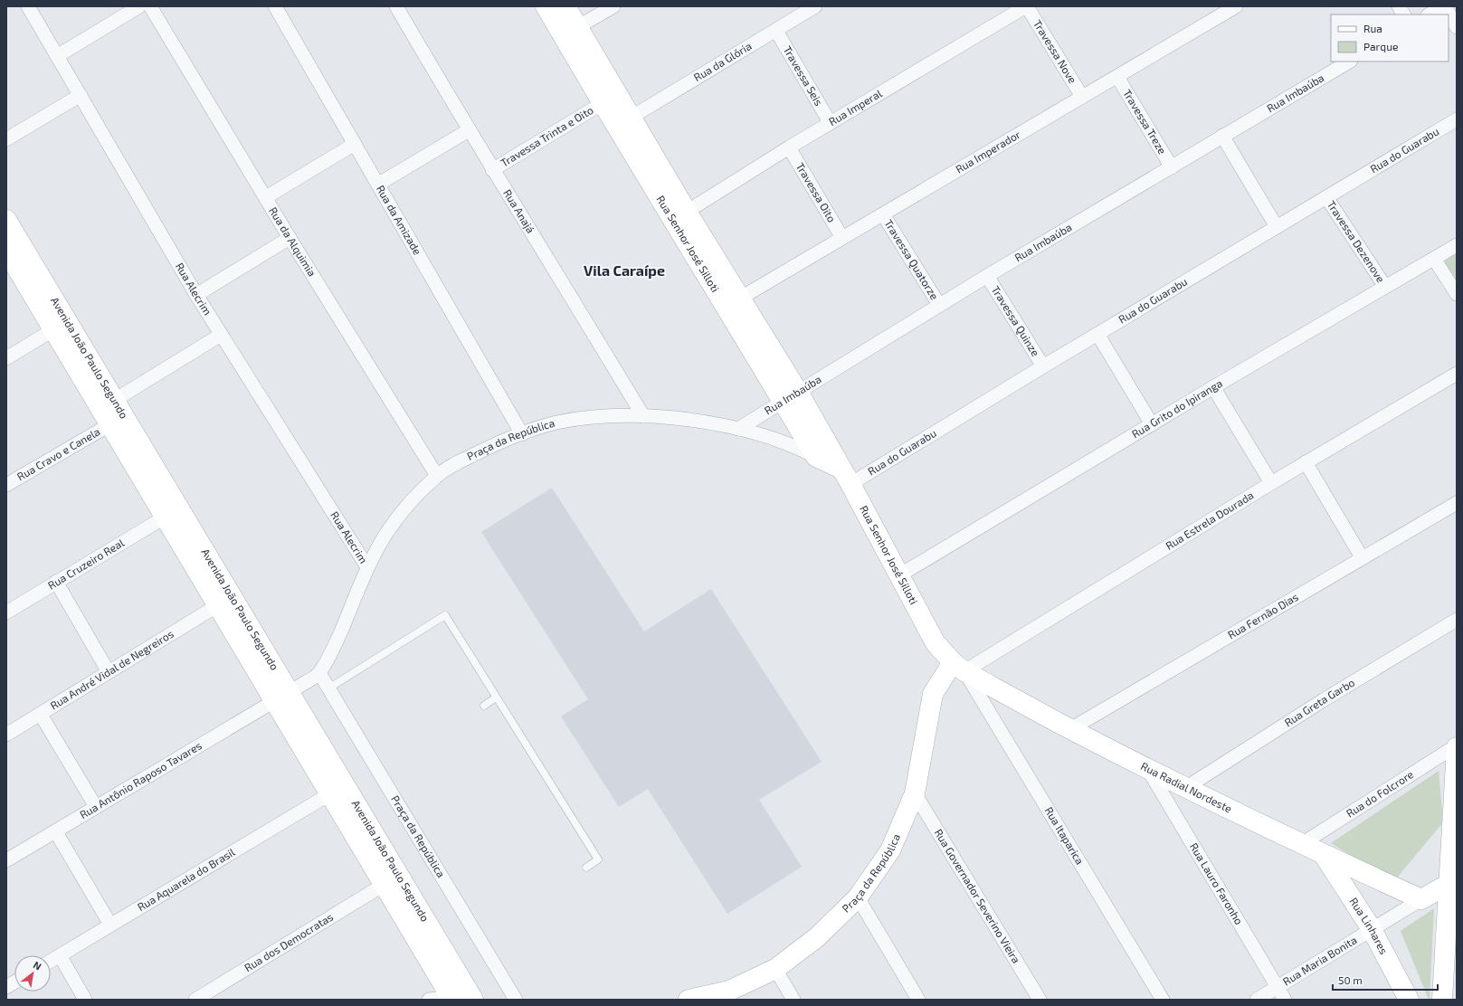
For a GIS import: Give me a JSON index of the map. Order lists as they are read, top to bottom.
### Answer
{
  "streets": {
    "street": [
      "Travessa Nove",
      "Rua da Glória",
      "Travessa Seis",
      "Rua Imbaúba",
      "Rua Imperal",
      "Travessa Treze",
      "Travessa Trinta e Oito",
      "Rua do Guarabu",
      "Rua Imperador",
      "Travessa Oito",
      "Rua Anajá",
      "Rua da Amizade",
      "Rua da Alquimia",
      "Travessa Dezenove",
      "Rua Senhor José Silloti",
      "Travessa Quatorze",
      "Rua Alecrim",
      "Travessa Quinze",
      "Avenida João Paulo Segundo",
      "Rua Grito do Ipiranga",
      "Praça da República",
      "Rua Cravo e Canela",
      "Rua Estrela Dourada",
      "Rua Cruzeiro Real",
      "Rua Fernão Dias",
      "Rua André Vidal de Negreiros",
      "Rua Greta Garbo",
      "Rua Antônio Raposo Tavares",
      "Rua Radial Nordeste",
      "Rua do Folcrore",
      "Rua Itaparica",
      "Rua Aquarela do Brasil",
      "Rua Lauro Faronho",
      "Rua Governador Severino Vieira",
      "Rua Linhares",
      "Rua dos Democratas",
      "Rua Maria Bonita"
    ]
  },
  "crossings": [
    ["Travessa Nove", "Rua Imperal"],
    ["Travessa Nove", "Rua Imperador"],
    ["Rua da Glória", "Travessa Seis"],
    ["Rua da Glória", "Rua Senhor José Silloti"],
    ["Travessa Seis", "Rua Imperal"],
    ["Rua Imbaúba", "Travessa Treze"],
    ["Rua Imbaúba", "Rua Senhor José Silloti"],
    ["Rua Imbaúba", "Travessa Quatorze"],
    ["Rua Imbaúba", "Travessa Quinze"],
    ["Rua Imbaúba", "Praça da República"],
    ["Rua Imperal", "Travessa Oito"],
    ["Rua Imperal", "Rua Senhor José Silloti"],
    ["Travessa Treze", "Rua Imperador"],
    ["Travessa Trinta e Oito", "Rua Anajá"],
    ["Travessa Trinta e Oito", "Rua Senhor José Silloti"],
    ["Rua do Guarabu", "Travessa Dezenove"],
    ["Rua do Guarabu", "Rua Senhor José Silloti"],
    ["Rua do Guarabu", "Travessa Quinze"],
    ["Rua Imperador", "Travessa Oito"],
    ["Rua Imperador", "Rua Senhor José Silloti"],
    ["Rua Imperador", "Travessa Quatorze"],
    ["Rua Anajá", "Praça da República"],
    ["Rua da Amizade", "Praça da República"],
    ["Rua da Alquimia", "Praça da República"],
    ["Travessa Dezenove", "Rua Grito do Ipiranga"],
    ["Rua Senhor José Silloti", "Rua Grito do Ipiranga"],
    ["Rua Senhor José Silloti", "Praça da República"],
    ["Rua Senhor José Silloti", "Rua Radial Nordeste"],
    ["Rua Alecrim", "Praça da República"],
    ["Avenida João Paulo Segundo", "Praça da República"],
    ["Avenida João Paulo Segundo", "Rua Cravo e Canela"],
    ["Avenida João Paulo Segundo", "Rua Cruzeiro Real"],
    ["Avenida João Paulo Segundo", "Rua André Vidal de Negreiros"],
    ["Avenida João Paulo Segundo", "Rua Antônio Raposo Tavares"],
    ["Avenida João Paulo Segundo", "Rua Aquarela do Brasil"],
    ["Avenida João Paulo Segundo", "Rua dos Democratas"],
    ["Praça da República", "Rua Estrela Dourada"],
    ["Praça da República", "Rua Antônio Raposo Tavares"],
    ["Praça da República", "Rua Radial Nordeste"],
    ["Praça da República", "Rua Itaparica"],
    ["Praça da República", "Rua Governador Severino Vieira"],
    ["Rua Estrela Dourada", "Rua Radial Nordeste"],
    ["Rua Estrela Dourada", "Rua Itaparica"],
    ["Rua Fernão Dias", "Rua Radial Nordeste"],
    ["Rua Greta Garbo", "Rua Radial Nordeste"],
    ["Rua Radial Nordeste", "Rua do Folcrore"],
    ["Rua Radial Nordeste", "Rua Itaparica"],
    ["Rua Radial Nordeste", "Rua Lauro Faronho"],
    ["Rua Radial Nordeste", "Rua Linhares"],
    ["Rua Radial Nordeste", "Rua Maria Bonita"],
    ["Rua Lauro Faronho", "Rua Maria Bonita"],
    ["Rua Linhares", "Rua Maria Bonita"]
  ],
  "districts": ["Vila Caraípe"],
  "legend": ["Rua", "Parque"],
  "scale_bar": "50 m",
  "north": "top right"
}
